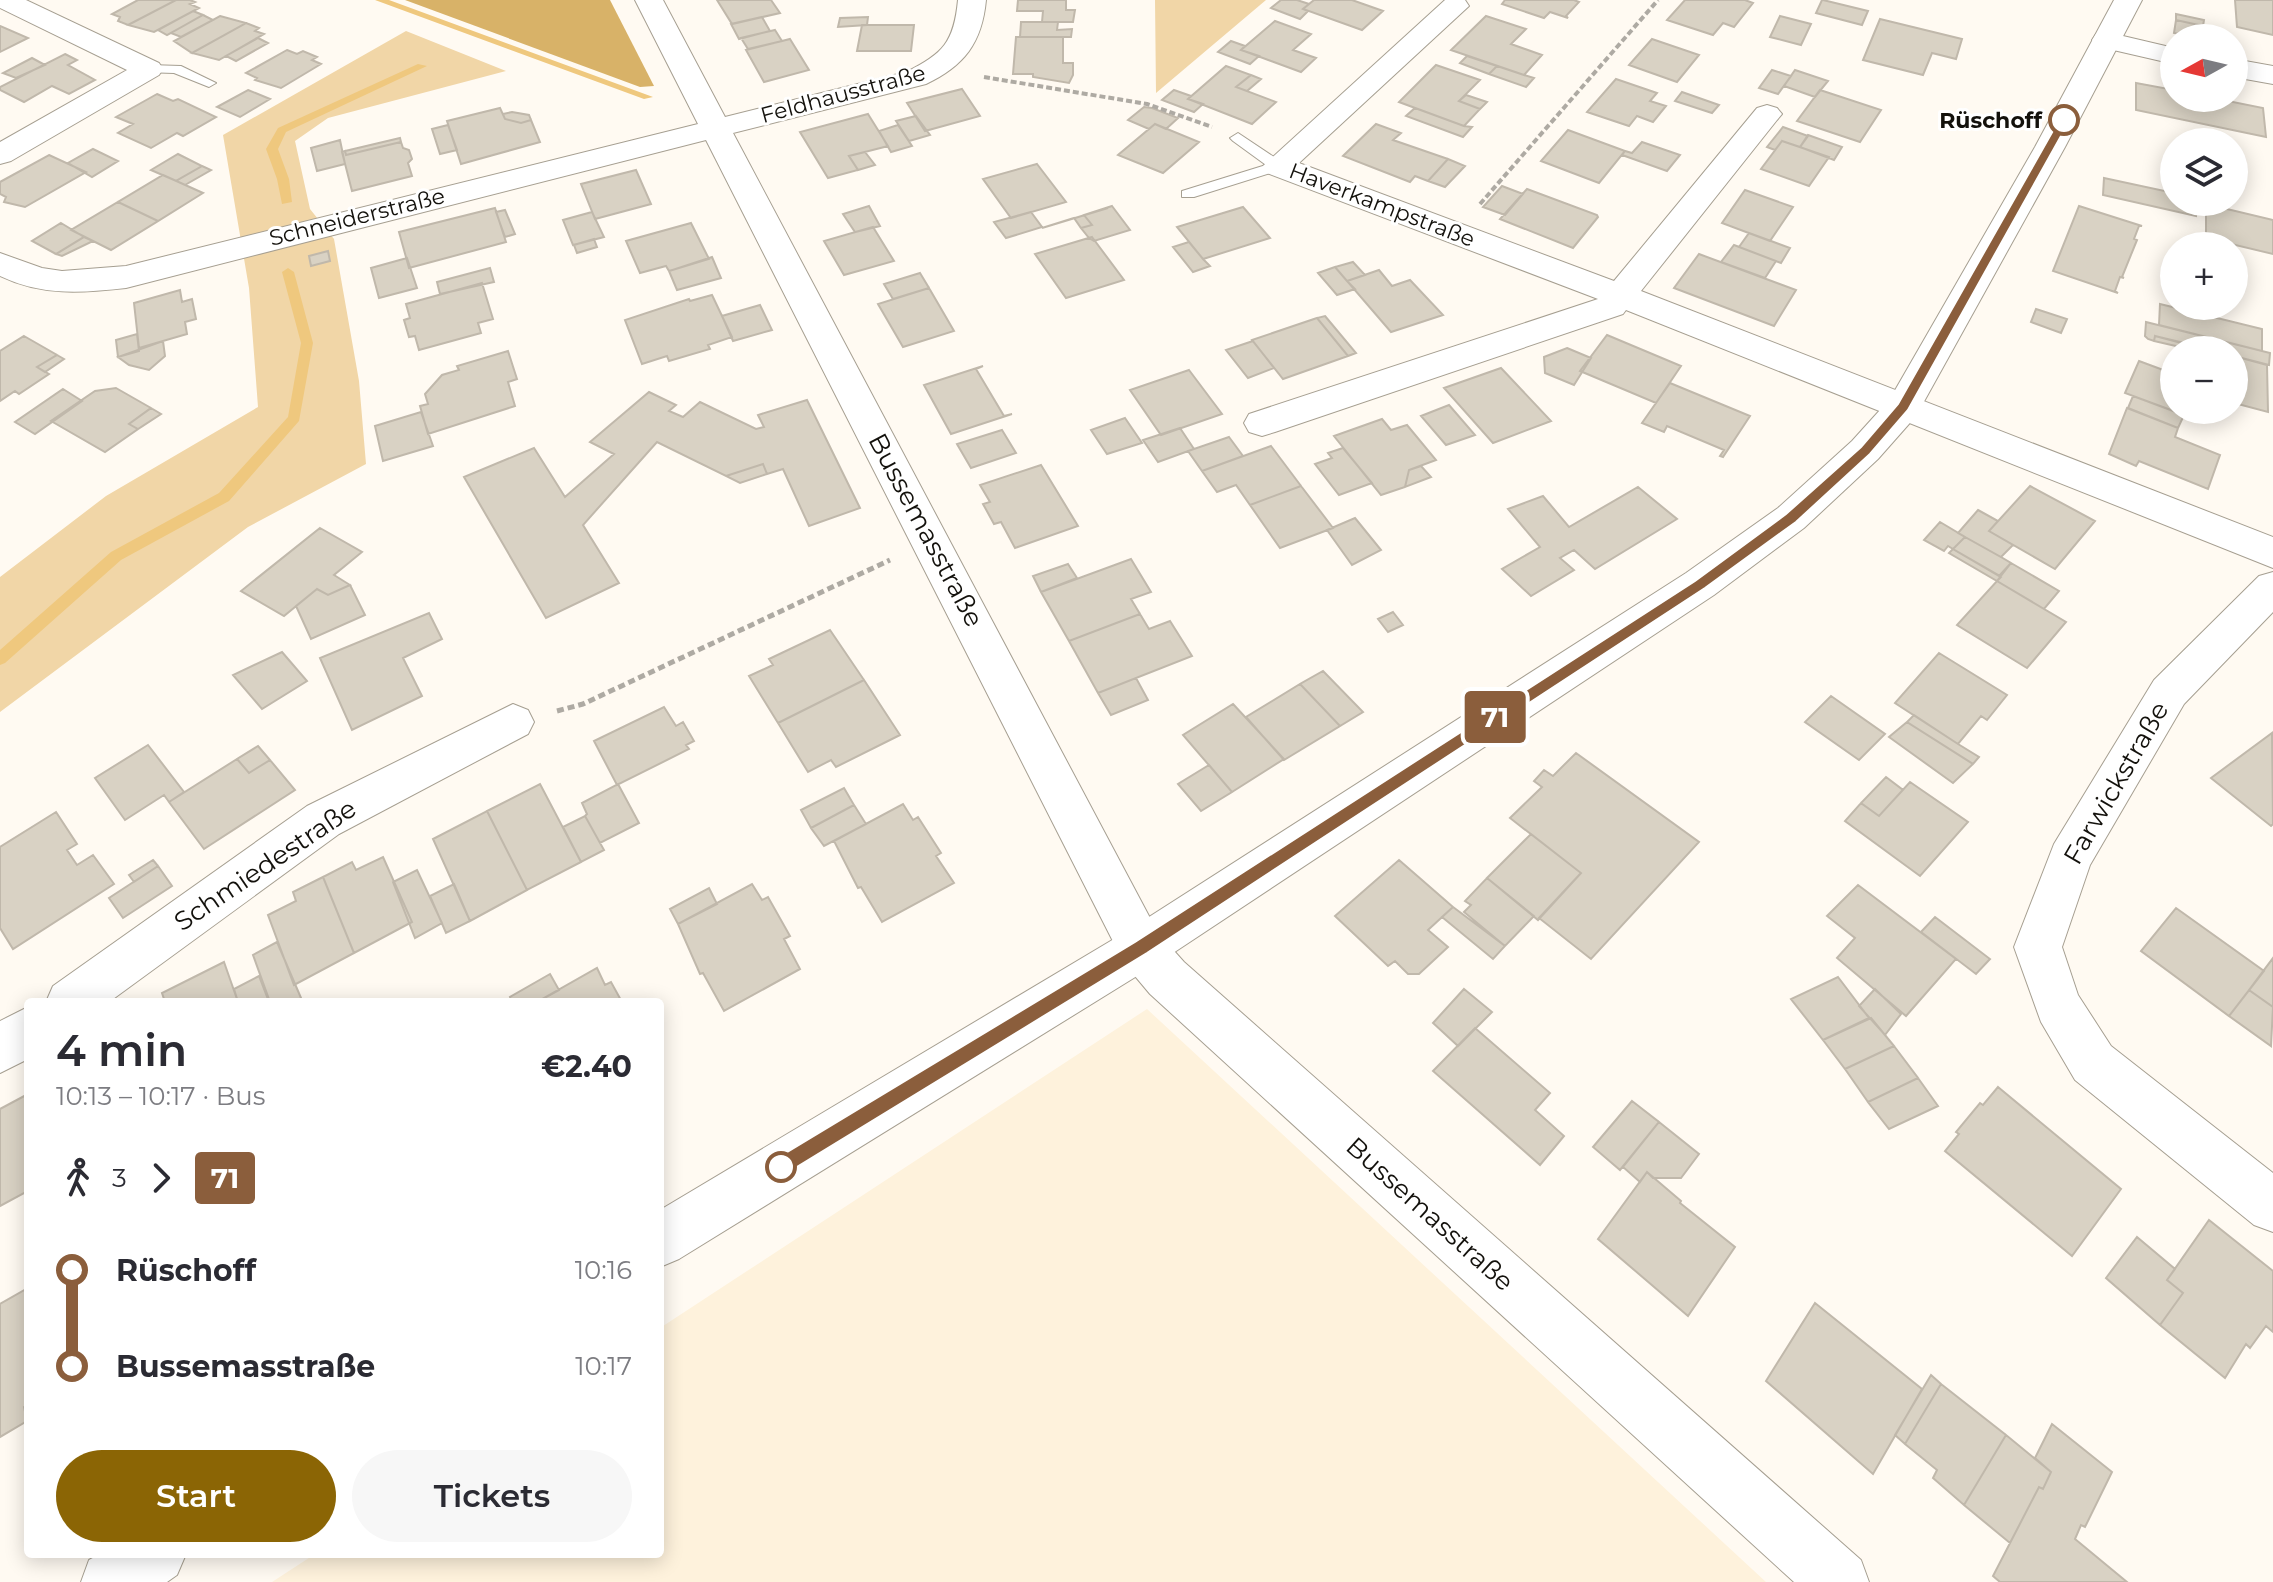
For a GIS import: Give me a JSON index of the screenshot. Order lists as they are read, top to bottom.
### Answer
{
  "streets": {
    "street": [
      "Feldhausstraße",
      "Haverkampstraße",
      "Schneiderstraße",
      "Bussemasstraße",
      "Farwickstraße",
      "Schmiedestraße"
    ]
  },
  "crossings": [
    ["Feldhausstraße", "Schneiderstraße"],
    ["Feldhausstraße", "Bussemasstraße"],
    ["Schneiderstraße", "Bussemasstraße"]
  ],
  "places": ["Rüschoff"],
  "lines": ["bus line 71"],
  "north": "left",
  "page": {
    "on_map": "71",
    "map_buttons": ["+", "−"],
    "heading": ["4 min", "10:13 – 10:17 · Bus", "€2.40"],
    "legs": ["3", "71"],
    "list": [
      {
        "name": "Rüschoff",
        "value": "10:16"
      },
      {
        "name": "Bussemasstraße",
        "value": "10:17"
      }
    ],
    "buttons": ["Start", "Tickets"]
  }
}
